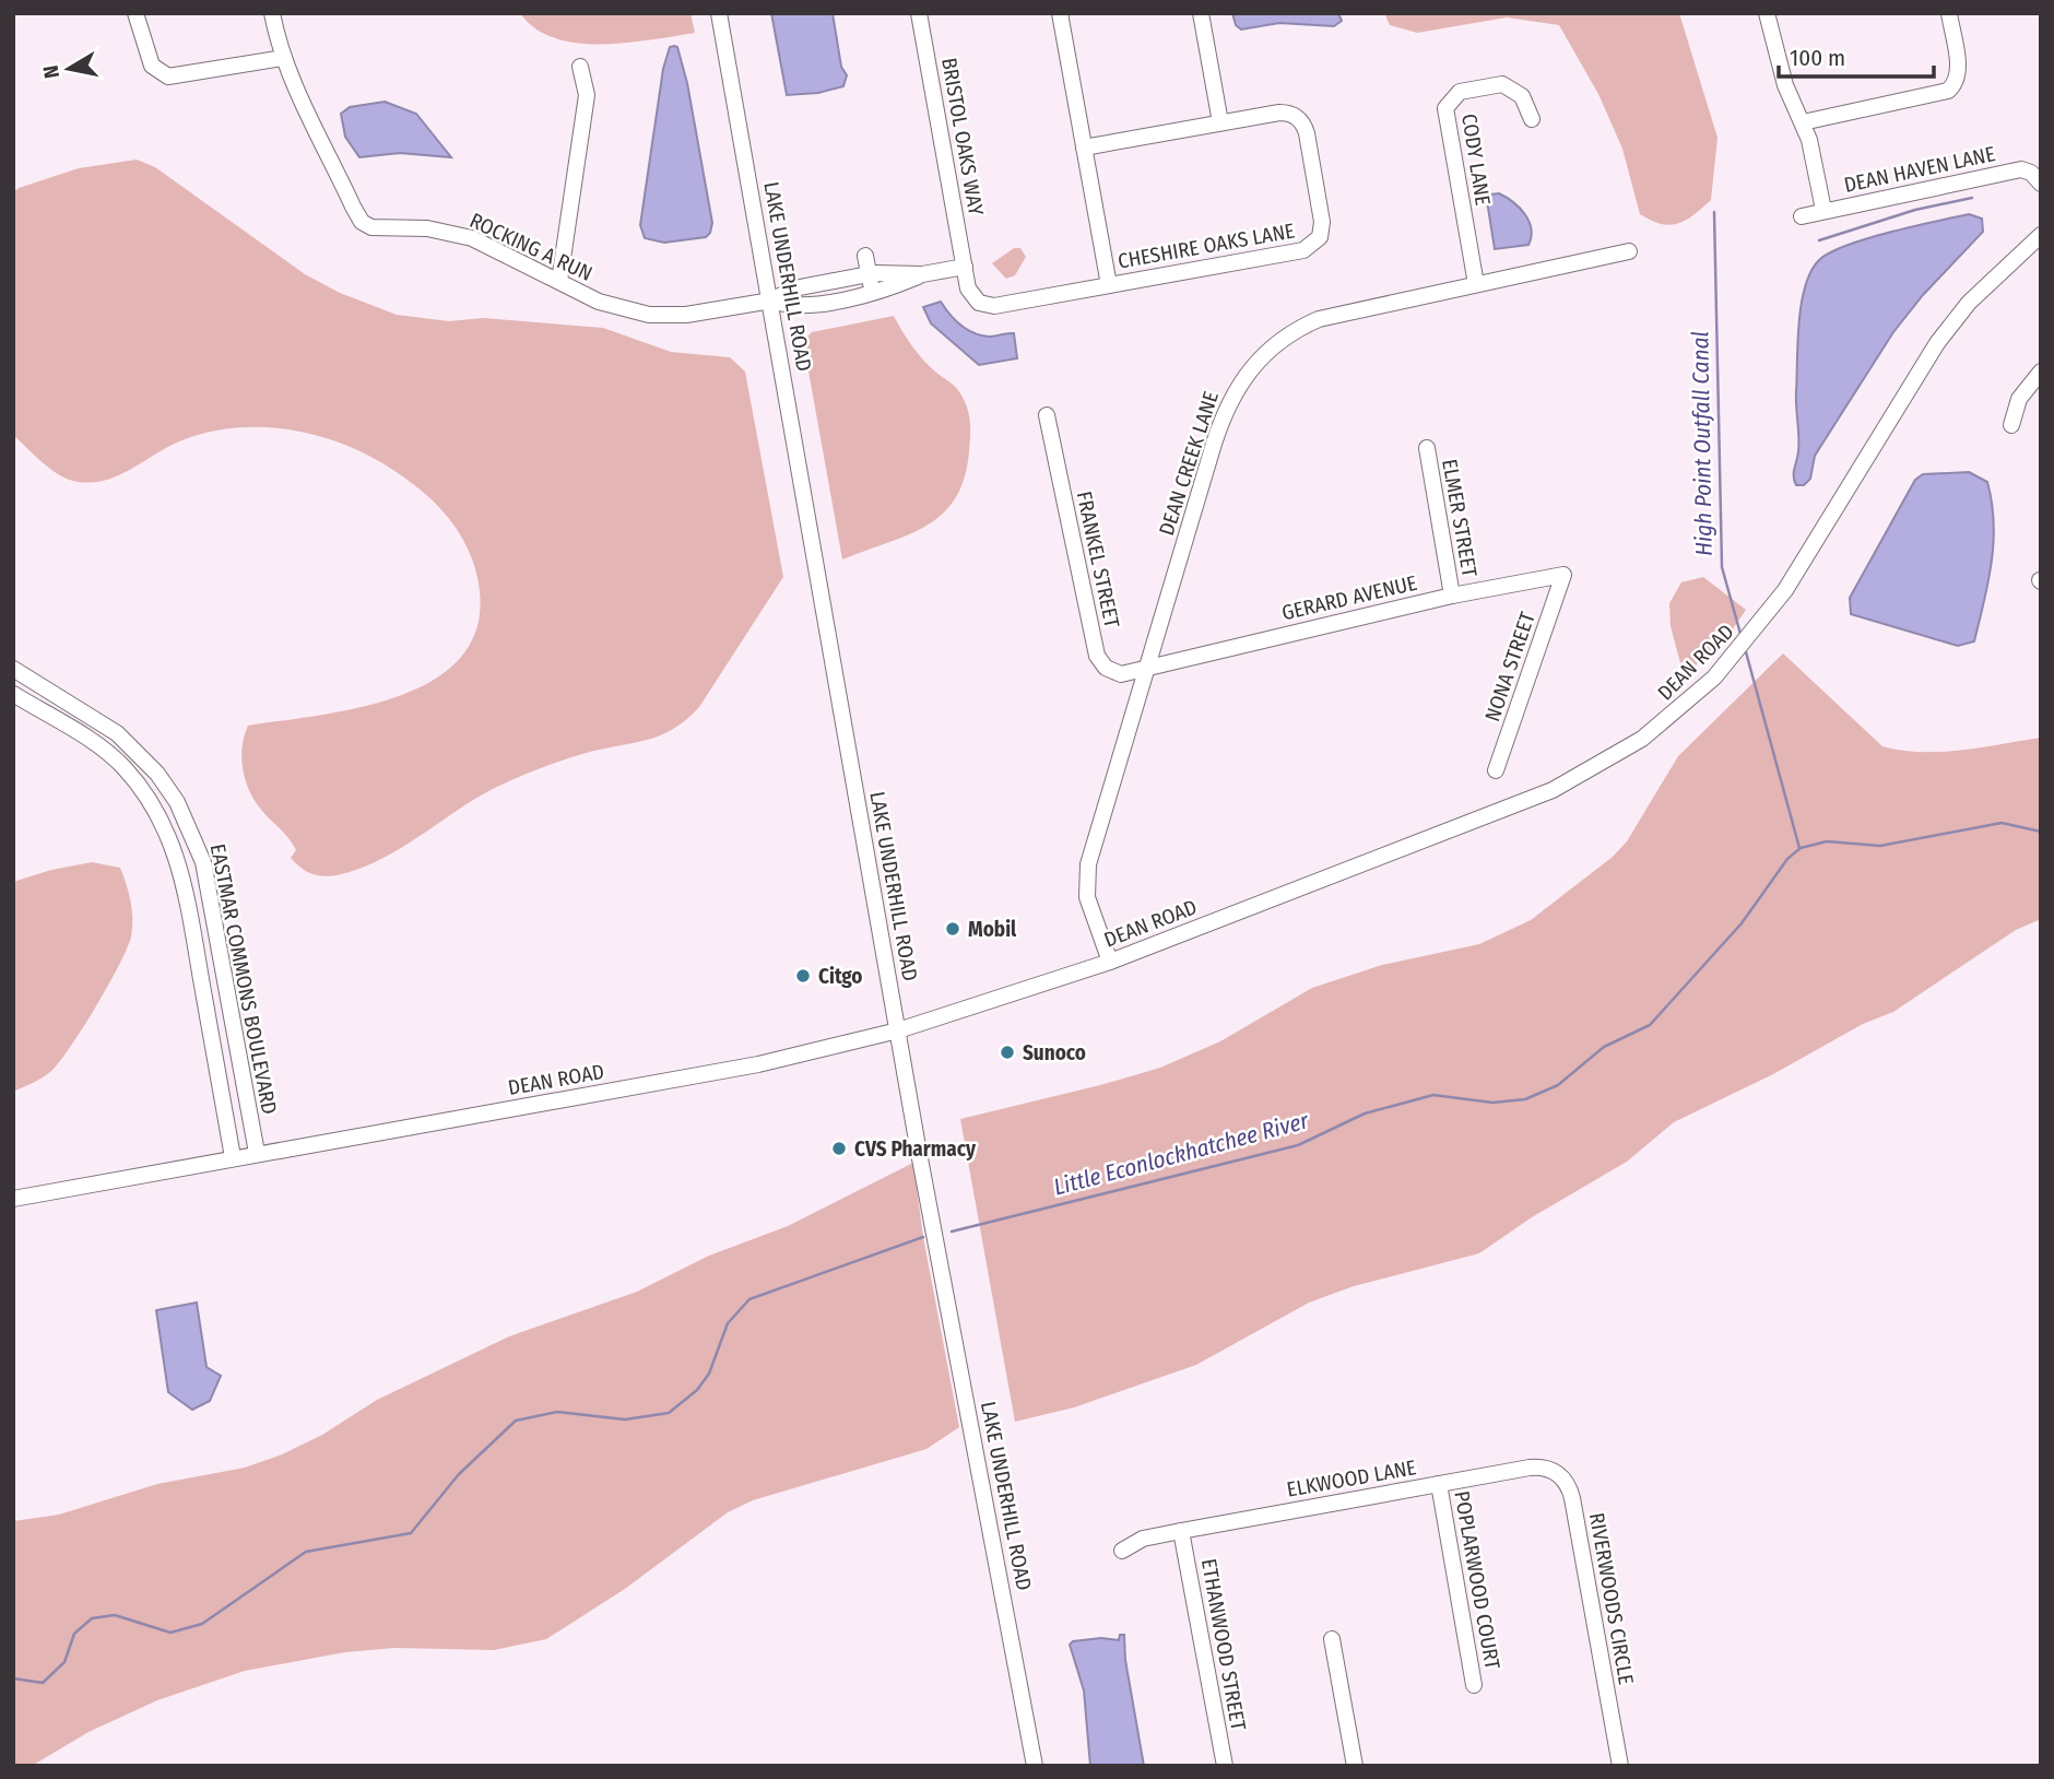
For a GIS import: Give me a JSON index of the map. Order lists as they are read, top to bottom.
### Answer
{
  "streets": {
    "street": [
      "BRISTOL OAKS WAY",
      "CODY LANE",
      "DEAN HAVEN LANE",
      "CHESHIRE OAKS LANE",
      "ROCKING A RUN",
      "LAKE UNDERHILL ROAD",
      "DEAN CREEK LANE",
      "ELMER STREET",
      "FRANKEL STREET",
      "GERARD AVENUE",
      "DEAN ROAD",
      "NONA STREET",
      "EASTMAR COMMONS BOULEVARD",
      "ELKWOOD LANE",
      "POPLARWOOD COURT",
      "RIVERWOODS CIRCLE",
      "ETHANWOOD STREET"
    ]
  },
  "crossings": [
    ["BRISTOL OAKS WAY", "CHESHIRE OAKS LANE"],
    ["BRISTOL OAKS WAY", "ROCKING A RUN"],
    ["CODY LANE", "DEAN CREEK LANE"],
    ["CHESHIRE OAKS LANE", "ROCKING A RUN"],
    ["ROCKING A RUN", "LAKE UNDERHILL ROAD"],
    ["LAKE UNDERHILL ROAD", "DEAN ROAD"],
    ["DEAN CREEK LANE", "FRANKEL STREET"],
    ["DEAN CREEK LANE", "GERARD AVENUE"],
    ["DEAN CREEK LANE", "DEAN ROAD"],
    ["ELMER STREET", "GERARD AVENUE"],
    ["FRANKEL STREET", "GERARD AVENUE"],
    ["GERARD AVENUE", "NONA STREET"],
    ["DEAN ROAD", "EASTMAR COMMONS BOULEVARD"],
    ["ELKWOOD LANE", "POPLARWOOD COURT"],
    ["ELKWOOD LANE", "RIVERWOODS CIRCLE"],
    ["ELKWOOD LANE", "ETHANWOOD STREET"]
  ],
  "water": ["High Point Outfall Canal", "Little Econlockhatchee River"],
  "places": [
    "Mobil",
    "Citgo",
    "Sunoco",
    "CVS Pharmacy"
  ],
  "scale_bar": "100 m",
  "north": "left"
}
